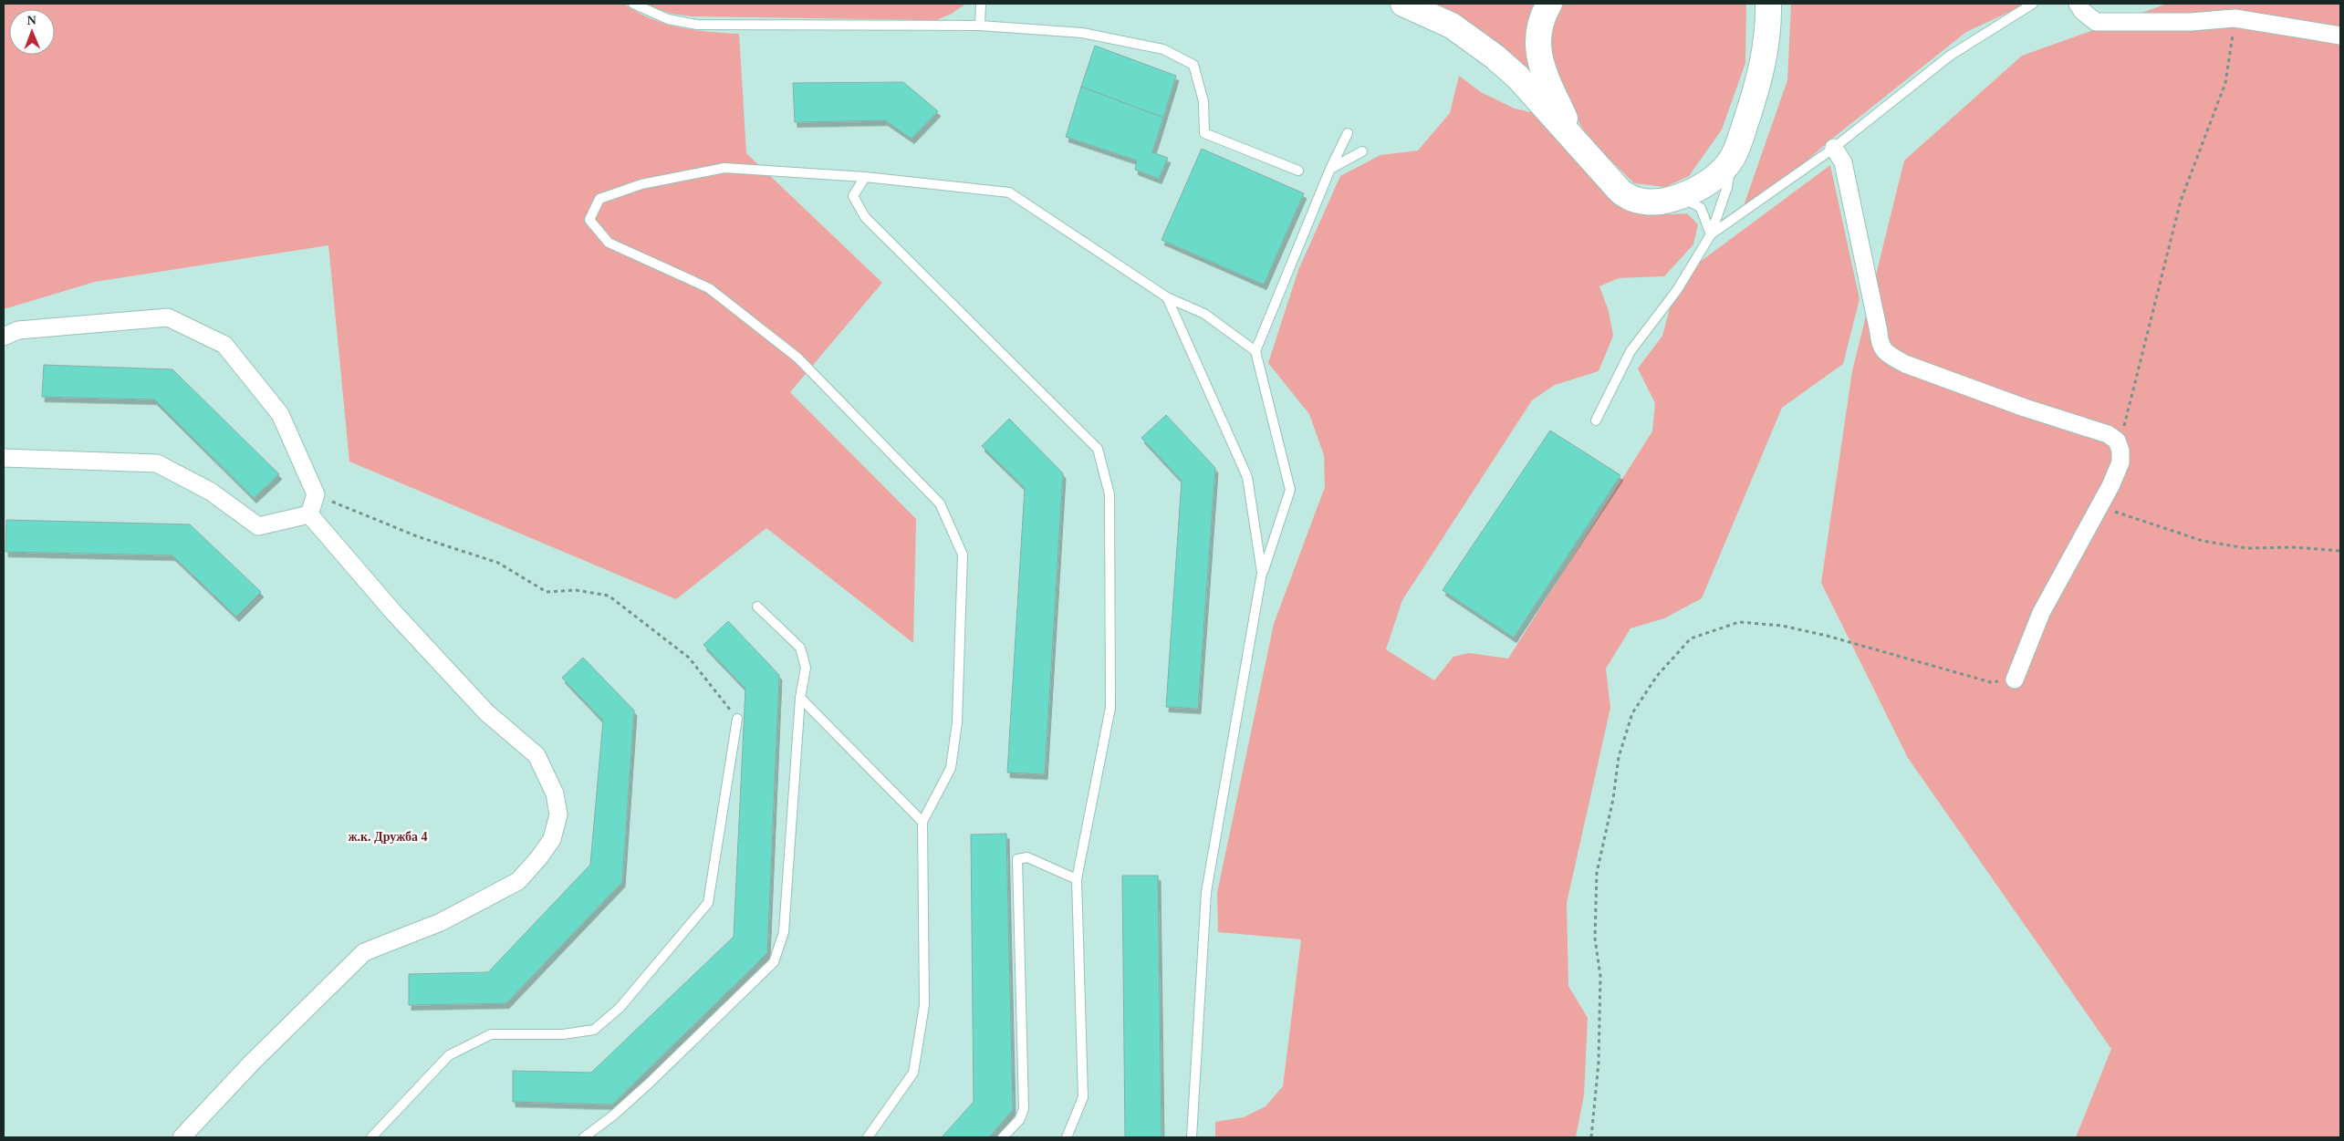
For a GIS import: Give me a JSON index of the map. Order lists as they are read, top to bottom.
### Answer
{
  "districts": ["ж.к. Дружба 4"],
  "north": "top"
}
